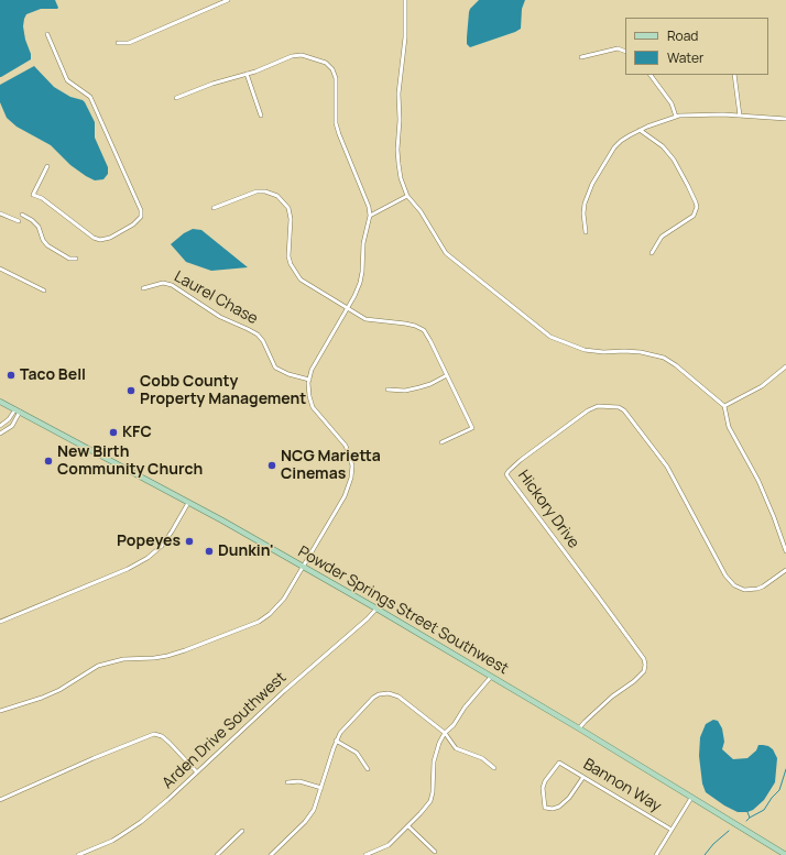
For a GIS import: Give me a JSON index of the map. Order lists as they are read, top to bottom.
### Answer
{
  "streets": {
    "main road": ["Powder Springs Street Southwest"],
    "street": [
      "Laurel Chase",
      "Hickory Drive",
      "Arden Drive Southwest",
      "Bannon Way"
    ]
  },
  "crossings": [
    ["Hickory Drive", "Powder Springs Street Southwest"],
    ["Powder Springs Street Southwest", "Arden Drive Southwest"]
  ],
  "places": [
    "Taco Bell",
    "Cobb County Property Management",
    "KFC",
    "New Birth Community Church",
    "NCG Marietta Cinemas",
    "Popeyes",
    "Dunkin'"
  ],
  "legend": ["Road", "Water"]
}
